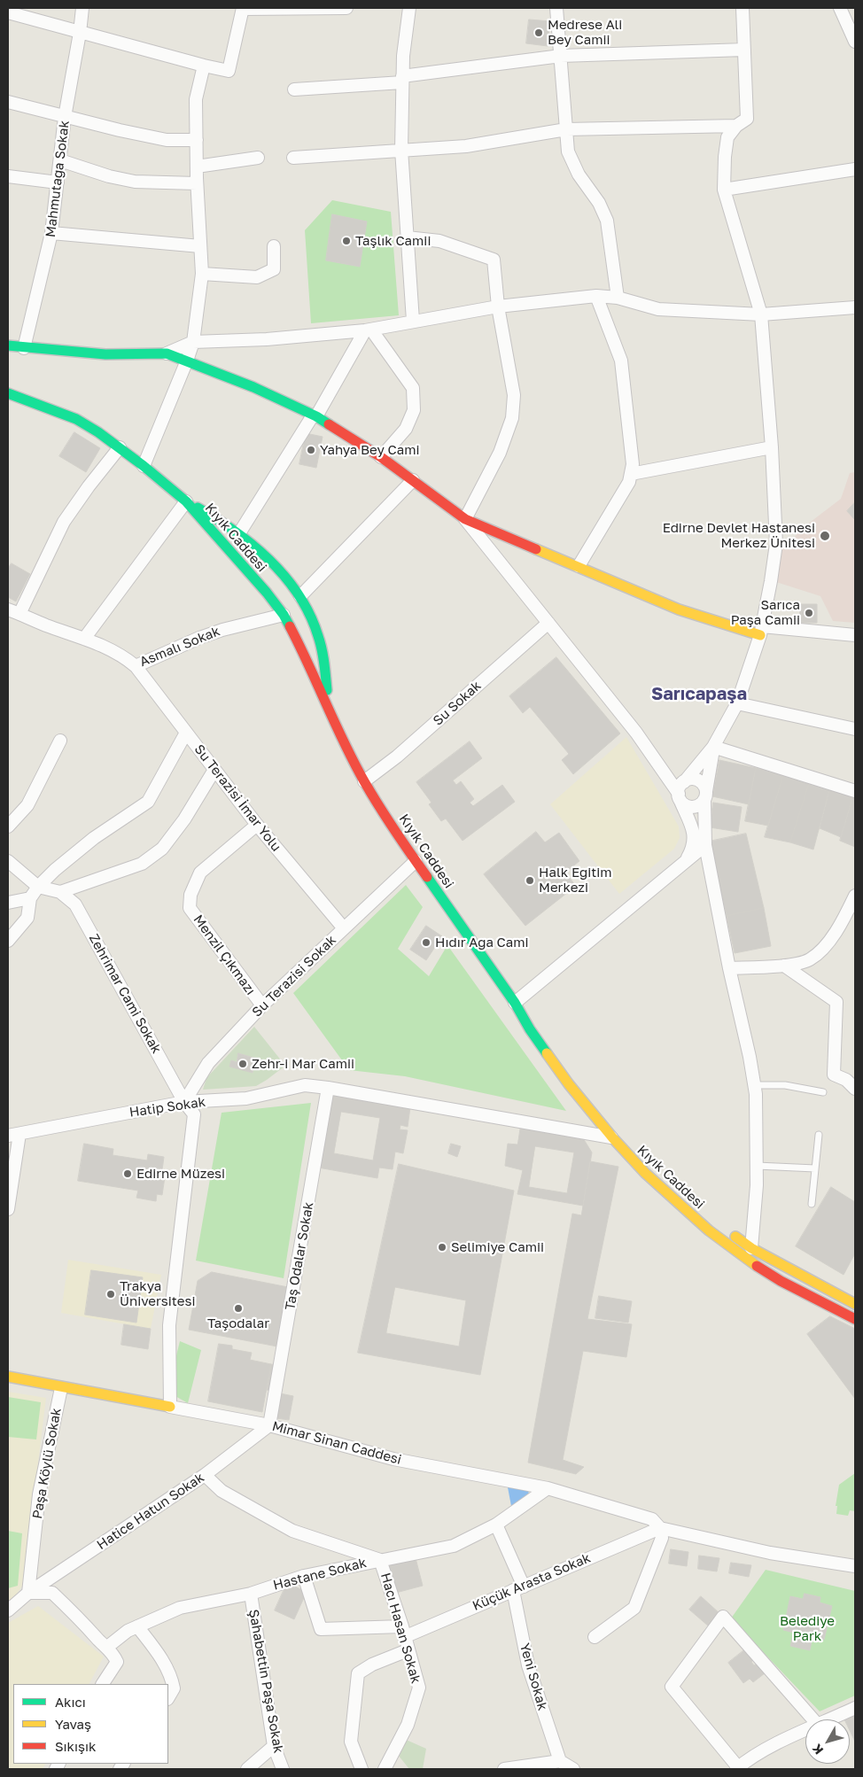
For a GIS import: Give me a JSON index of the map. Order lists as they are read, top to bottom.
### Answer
{
  "streets": {
    "main road": ["Kıyık Caddesi", "Mimar Sinan Caddesi"],
    "street": [
      "Mahmutağa Sokak",
      "Asmalı Sokak",
      "Su Sokak",
      "Su Terazisi İmar Yolu",
      "Menzil Çıkmazı",
      "Su Terazisi Sokak",
      "Zehrimar Cami Sokak",
      "Hatip Sokak",
      "Taş Odalar Sokak",
      "Paşa Köylü Sokak",
      "Hatice Hatun Sokak",
      "Hastane Sokak",
      "Küçük Arasta Sokak",
      "Hacı Hasan Sokak",
      "Yeni Sokak",
      "Şahabettin Paşa Sokak"
    ]
  },
  "crossings": [
    ["Kıyık Caddesi", "Asmalı Sokak"],
    ["Kıyık Caddesi", "Su Sokak"],
    ["Kıyık Caddesi", "Su Terazisi Sokak"],
    ["Kıyık Caddesi", "Hatip Sokak"],
    ["Asmalı Sokak", "Su Terazisi İmar Yolu"],
    ["Su Terazisi İmar Yolu", "Menzil Çıkmazı"],
    ["Su Terazisi İmar Yolu", "Su Terazisi Sokak"],
    ["Menzil Çıkmazı", "Su Terazisi Sokak"],
    ["Su Terazisi Sokak", "Zehrimar Cami Sokak"],
    ["Su Terazisi Sokak", "Hatip Sokak"],
    ["Zehrimar Cami Sokak", "Hatip Sokak"],
    ["Zehrimar Cami Sokak", "Mimar Sinan Caddesi"],
    ["Hatip Sokak", "Taş Odalar Sokak"],
    ["Taş Odalar Sokak", "Mimar Sinan Caddesi"],
    ["Taş Odalar Sokak", "Hatice Hatun Sokak"],
    ["Mimar Sinan Caddesi", "Paşa Köylü Sokak"],
    ["Mimar Sinan Caddesi", "Hatice Hatun Sokak"],
    ["Mimar Sinan Caddesi", "Hastane Sokak"],
    ["Mimar Sinan Caddesi", "Küçük Arasta Sokak"],
    ["Paşa Köylü Sokak", "Hatice Hatun Sokak"],
    ["Hastane Sokak", "Hacı Hasan Sokak"],
    ["Hastane Sokak", "Yeni Sokak"],
    ["Hastane Sokak", "Şahabettin Paşa Sokak"],
    ["Küçük Arasta Sokak", "Hacı Hasan Sokak"],
    ["Küçük Arasta Sokak", "Yeni Sokak"]
  ],
  "districts": ["Sarıcapaşa"],
  "parks": ["Belediye Park"],
  "places": [
    "Medrese Ali Bey Camii",
    "Taşlık Camii",
    "Yahya Bey Cami",
    "Edirne Devlet Hastanesi Merkez Ünitesi",
    "Sarıca Paşa Camii",
    "Halk Eğitim Merkezi",
    "Hıdır Ağa Cami",
    "Zehr-i Mar Camii",
    "Edirne Müzesi",
    "Selimiye Camii",
    "Trakya Üniversitesi",
    "Taşodalar"
  ],
  "legend": ["Akıcı", "Yavaş", "Sıkışık"],
  "north": "bottom left"
}
